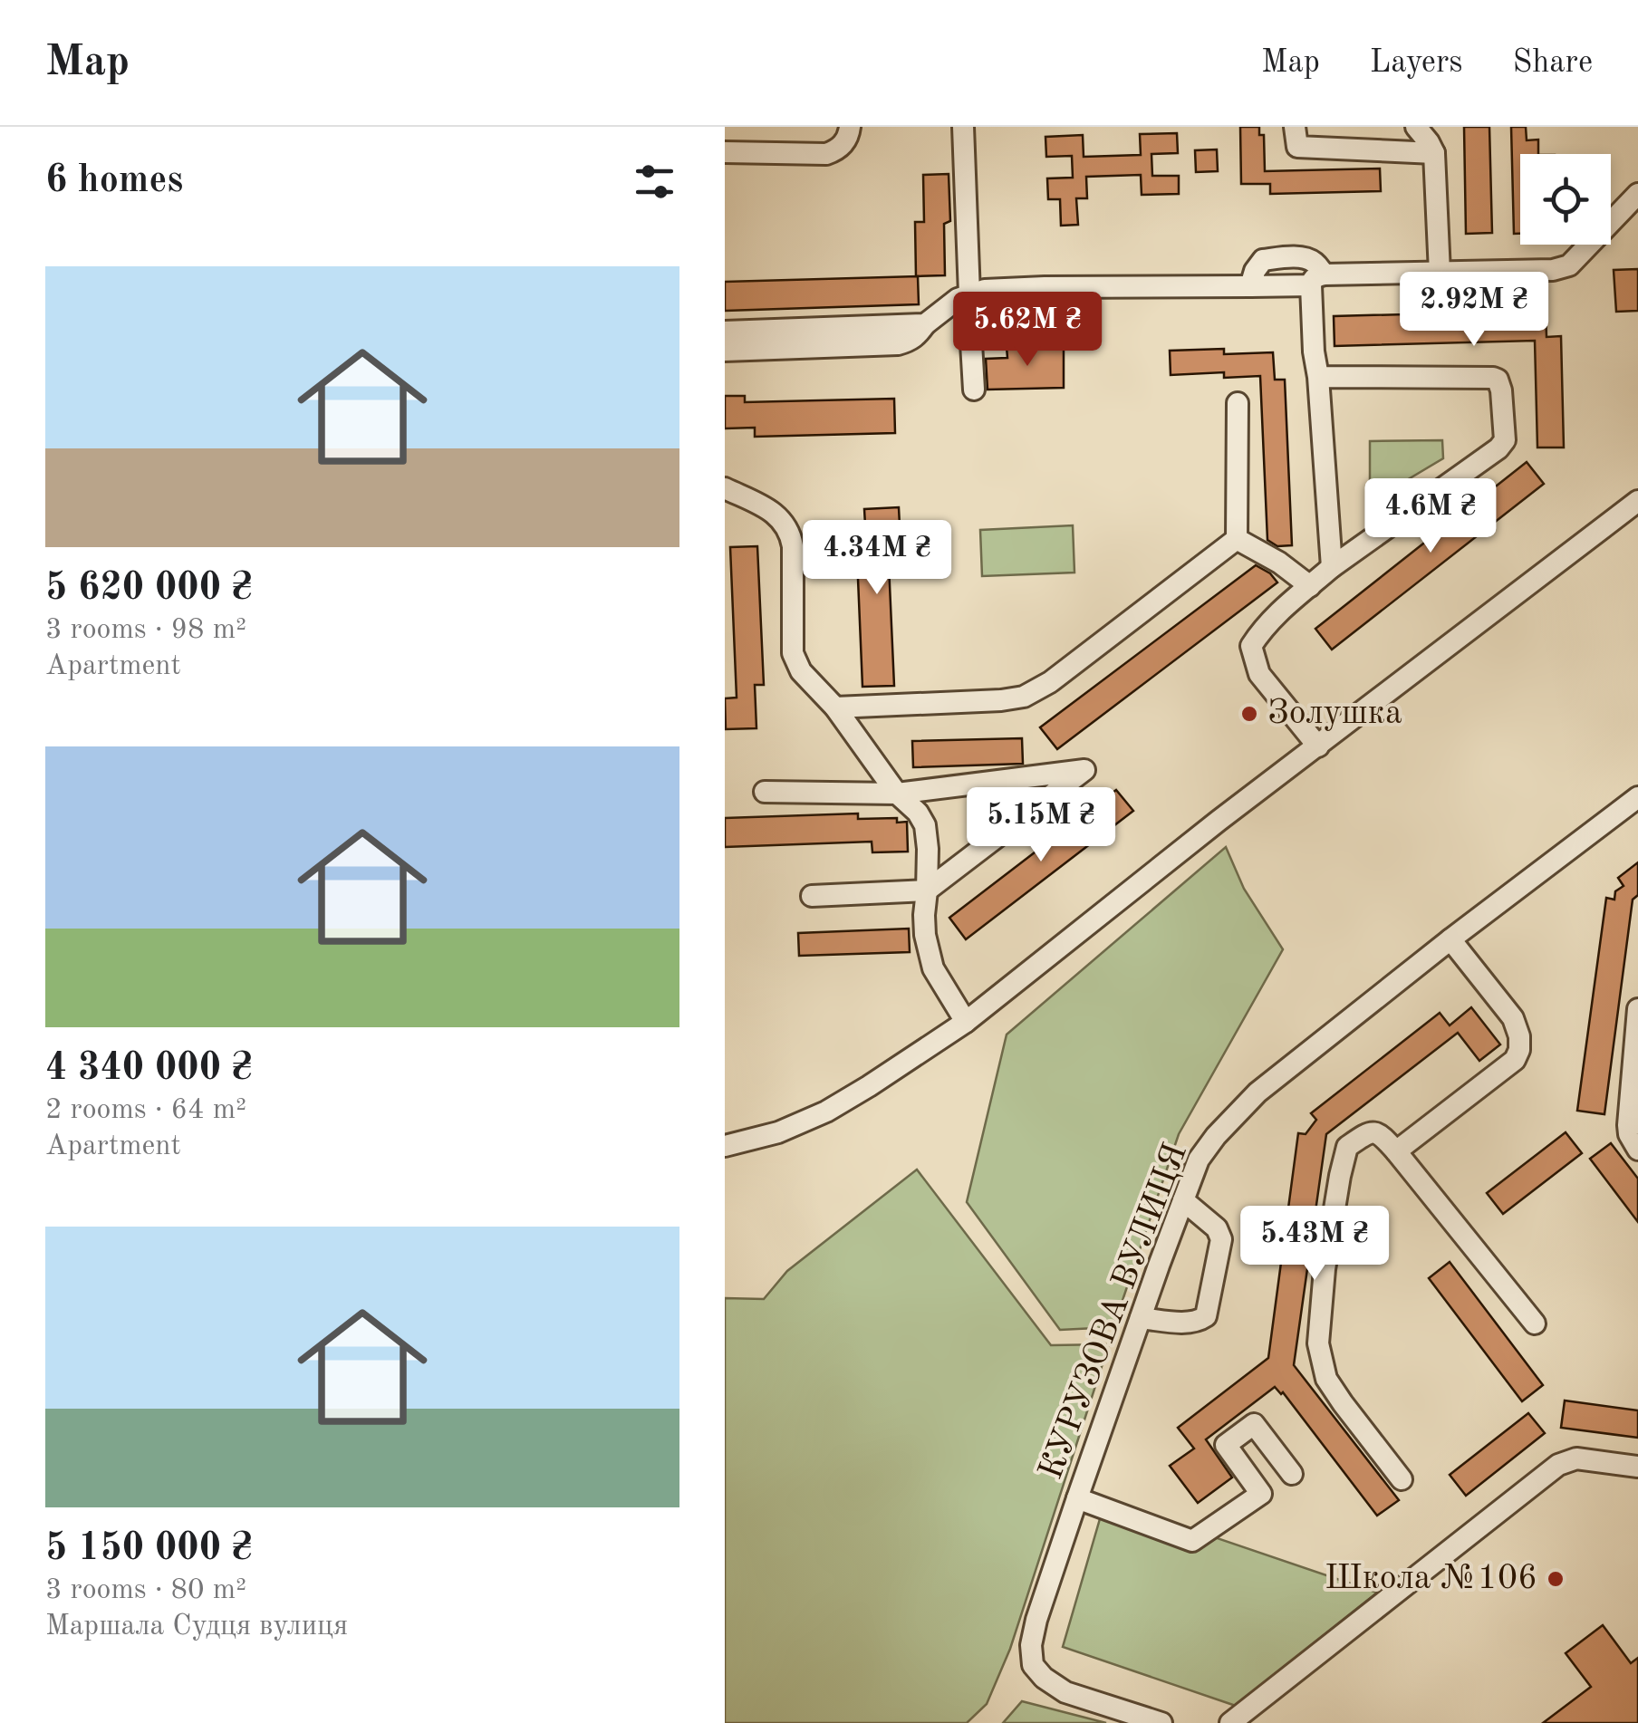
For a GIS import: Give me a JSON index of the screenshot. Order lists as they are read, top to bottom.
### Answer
{
  "streets": {
    "street": ["КУРУЗОВА ВУЛИЦЯ"]
  },
  "places": ["Золушка", "Школа №106"],
  "page": {
    "header": "Map",
    "nav": ["Map", "Layers", "Share"],
    "heading": "6 homes",
    "list": [
      {
        "name": "5 620 000 ₴",
        "note": "3 rooms · 98 m² · Apartment"
      },
      {
        "name": "4 340 000 ₴",
        "note": "2 rooms · 64 m² · Apartment"
      },
      {
        "name": "5 150 000 ₴",
        "note": "3 rooms · 80 m² · Маршала Судця вулиця"
      }
    ],
    "price": [
      "2.92M ₴",
      "5.62M ₴",
      "4.6M ₴",
      "4.34M ₴",
      "5.15M ₴",
      "5.43M ₴"
    ]
  }
}
